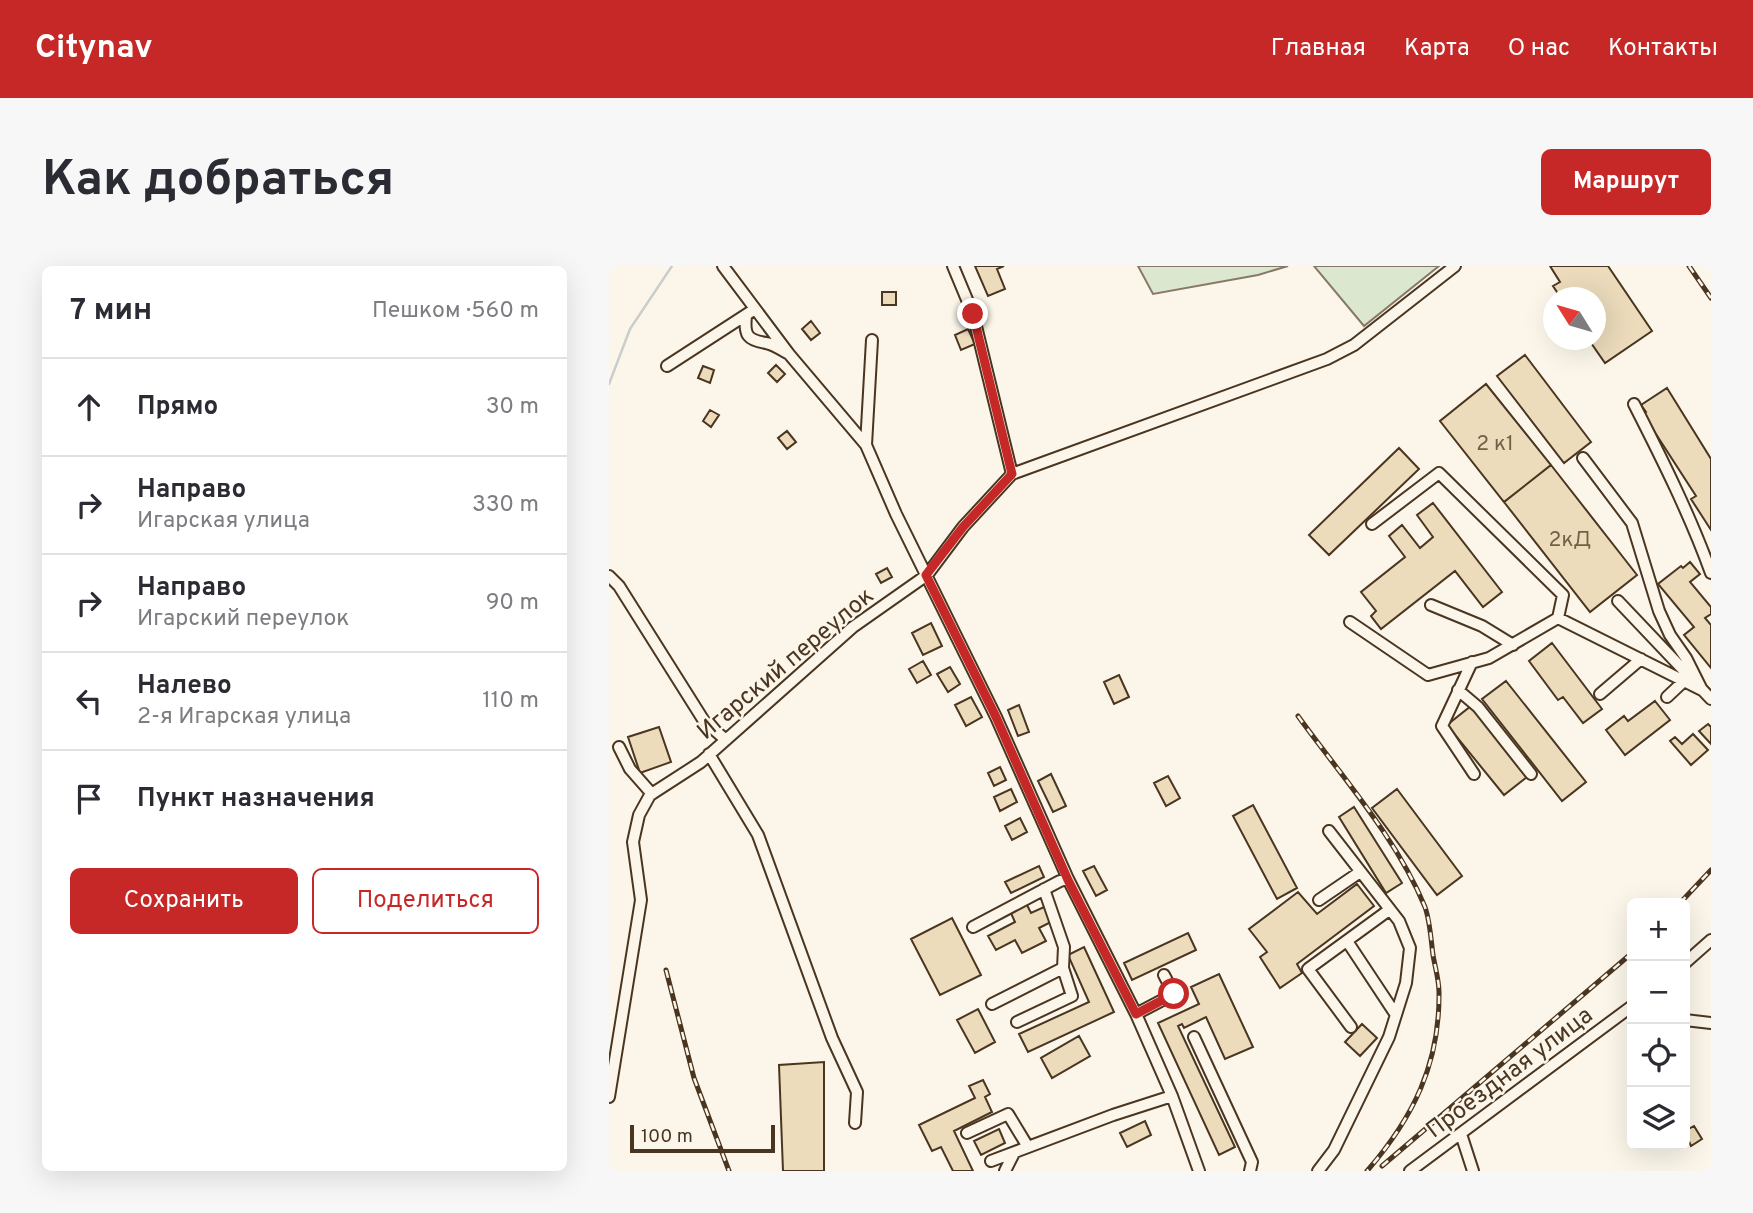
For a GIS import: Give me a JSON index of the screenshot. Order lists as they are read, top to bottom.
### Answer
{
  "streets": {
    "street": ["Игарский переулок", "Проездная улица"]
  },
  "house_numbers": ["2 к1", "2кД"],
  "scale_bar": "100 m",
  "north": "top left",
  "page": {
    "header": "Citynav",
    "nav": [
      "Главная",
      "Карта",
      "О нас",
      "Контакты"
    ],
    "buttons": [
      "Маршрут",
      ["Сохранить", "Поделиться"]
    ],
    "title": "Как добраться",
    "heading": ["7 мин", "Пешком · 560 m"],
    "list": [
      ["Прямо", "30 m"],
      ["Направо", "Игарская улица", "330 m"],
      ["Направо", "Игарский переулок", "90 m"],
      ["Налево", "2-я Игарская улица", "110 m"],
      "Пункт назначения"
    ],
    "map_buttons": ["+", "−"],
    "scale": "100 m"
  }
}
